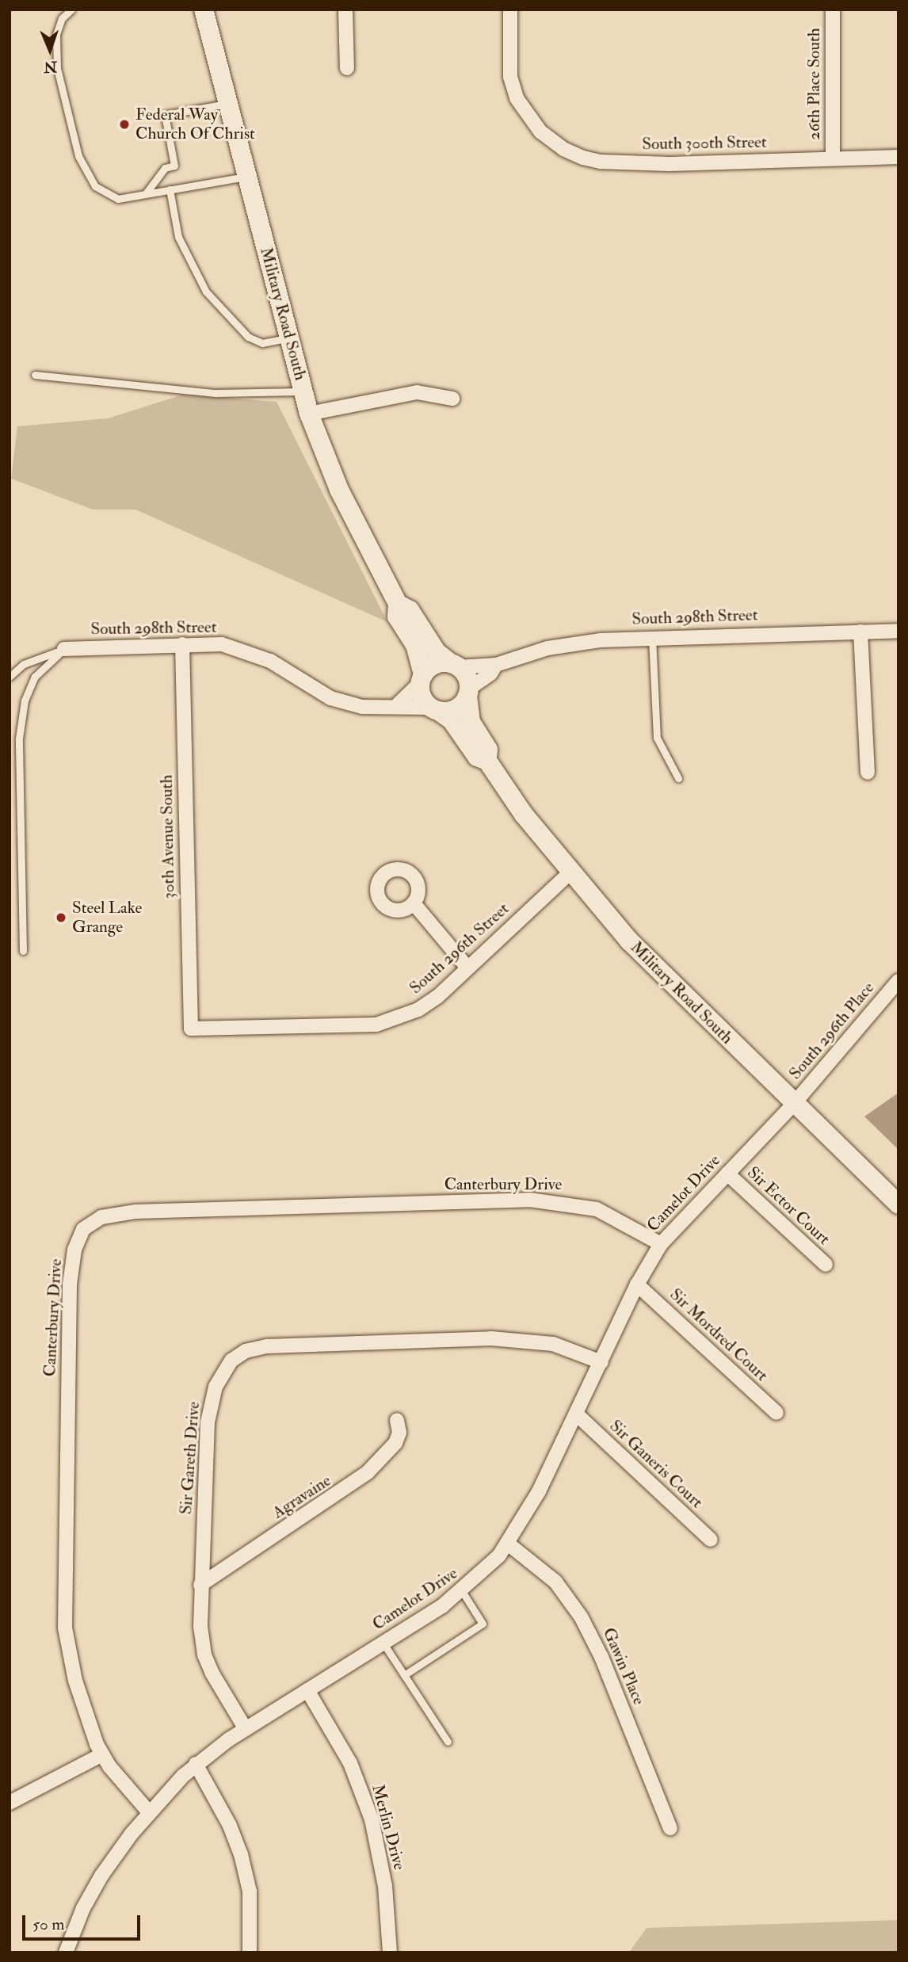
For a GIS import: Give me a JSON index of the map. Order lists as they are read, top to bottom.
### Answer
{
  "streets": {
    "main road": ["Military Road South"],
    "street": [
      "26th Place South",
      "South 300th Street",
      "South 298th Street",
      "30th Avenue South",
      "South 296th Street",
      "South 296th Place",
      "Canterbury Drive",
      "Camelot Drive",
      "Sir Ector Court",
      "Sir Mordred Court",
      "Sir Gareth Drive",
      "Sir Ganeris Court",
      "Agravaine",
      "Gawin Place",
      "Merlin Drive"
    ]
  },
  "crossings": [
    ["26th Place South", "South 300th Street"],
    ["Military Road South", "South 298th Street"],
    ["Military Road South", "South 296th Street"],
    ["Military Road South", "South 296th Place"],
    ["Military Road South", "Camelot Drive"],
    ["South 298th Street", "30th Avenue South"],
    ["30th Avenue South", "South 296th Street"],
    ["South 296th Place", "Camelot Drive"],
    ["Canterbury Drive", "Camelot Drive"],
    ["Camelot Drive", "Sir Ector Court"],
    ["Camelot Drive", "Sir Mordred Court"],
    ["Camelot Drive", "Sir Gareth Drive"],
    ["Camelot Drive", "Sir Ganeris Court"],
    ["Camelot Drive", "Gawin Place"],
    ["Camelot Drive", "Merlin Drive"],
    ["Sir Gareth Drive", "Agravaine"]
  ],
  "places": ["Federal Way Church Of Christ", "Steel Lake Grange"],
  "scale_bar": "50 m",
  "north": "bottom"
}
